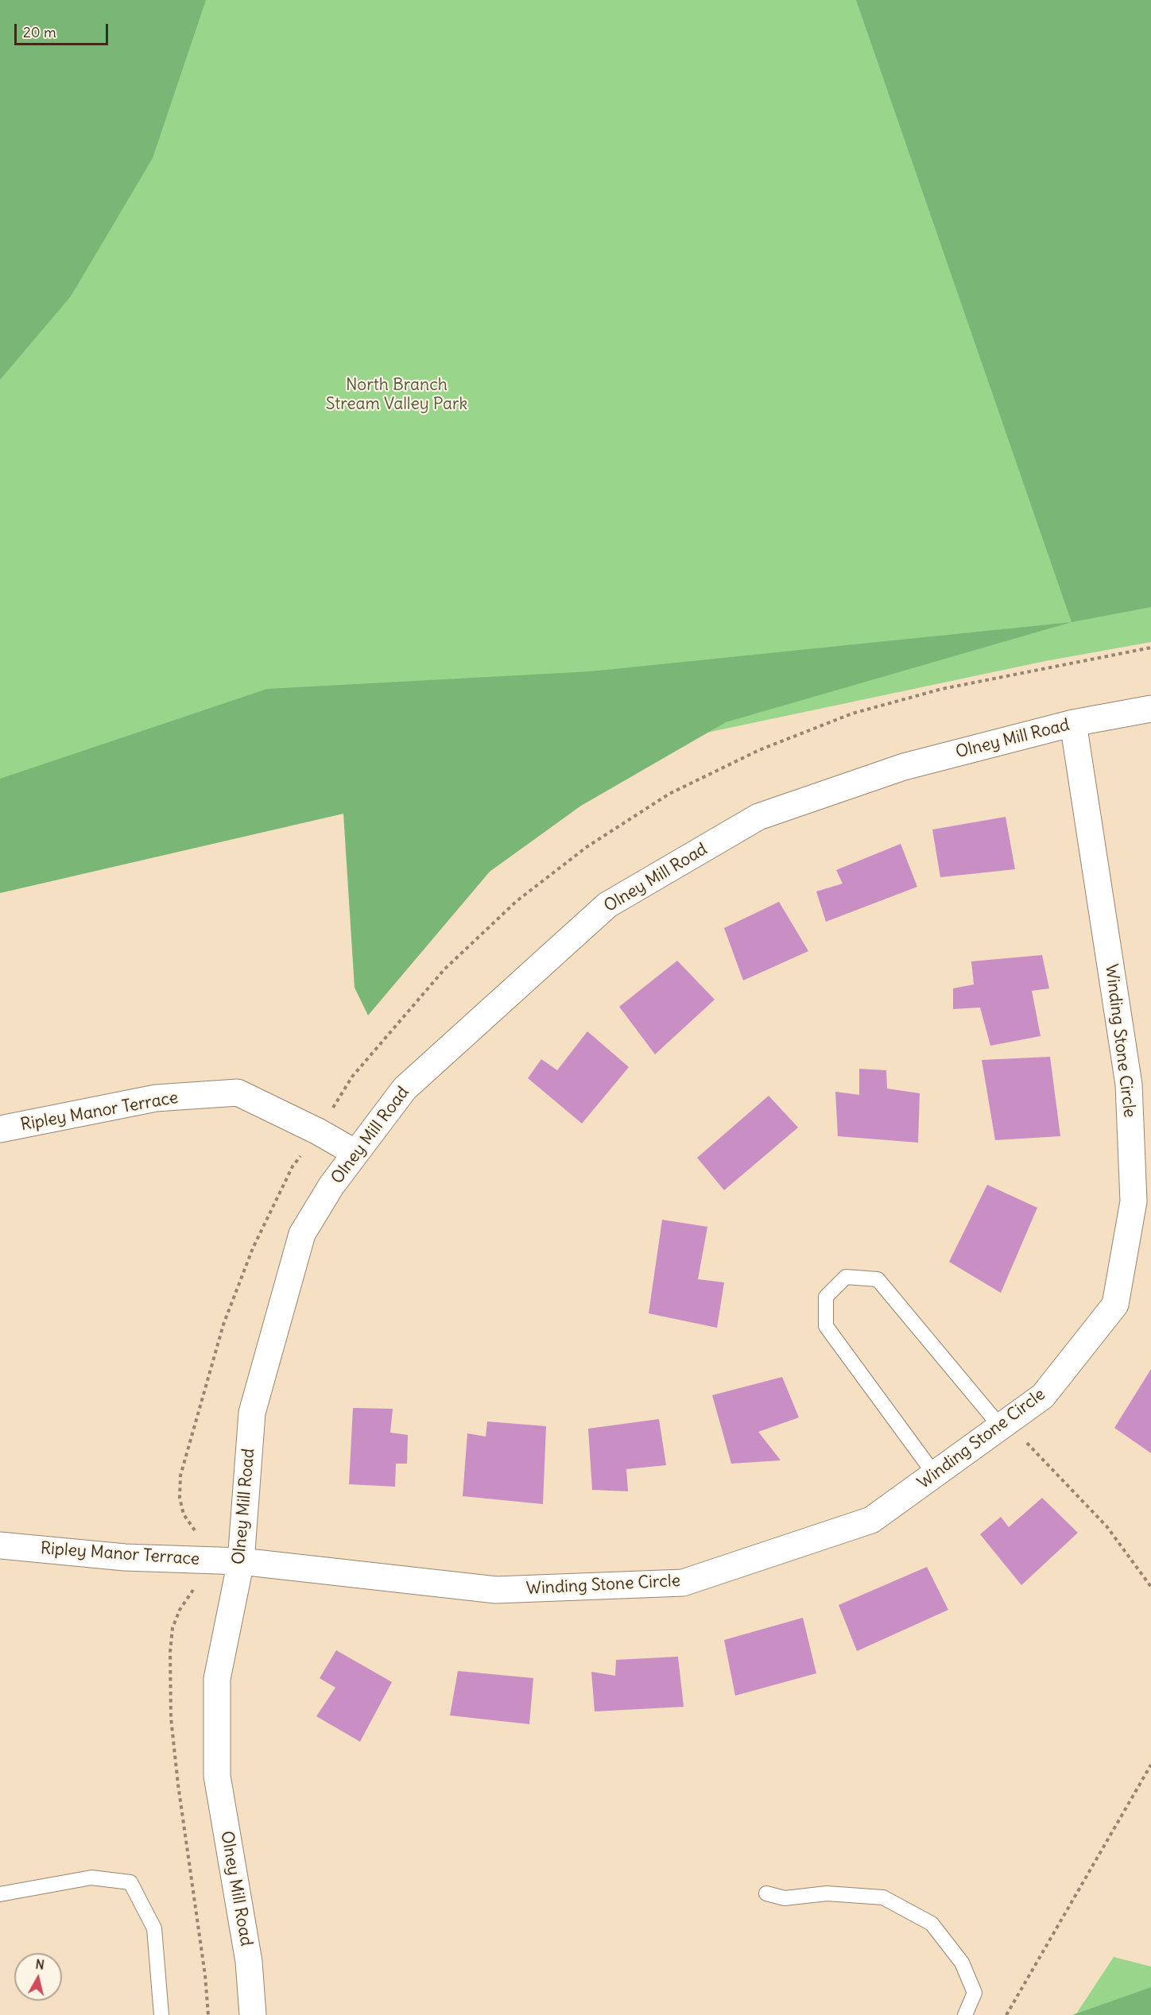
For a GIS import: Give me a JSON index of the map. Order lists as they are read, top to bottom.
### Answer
{
  "streets": {
    "street": ["Olney Mill Road", "Winding Stone Circle", "Ripley Manor Terrace"]
  },
  "crossings": [
    ["Olney Mill Road", "Winding Stone Circle"],
    ["Olney Mill Road", "Ripley Manor Terrace"],
    ["Winding Stone Circle", "Ripley Manor Terrace"]
  ],
  "parks": ["North Branch Stream Valley Park"],
  "scale_bar": "20 m",
  "north": "top"
}
